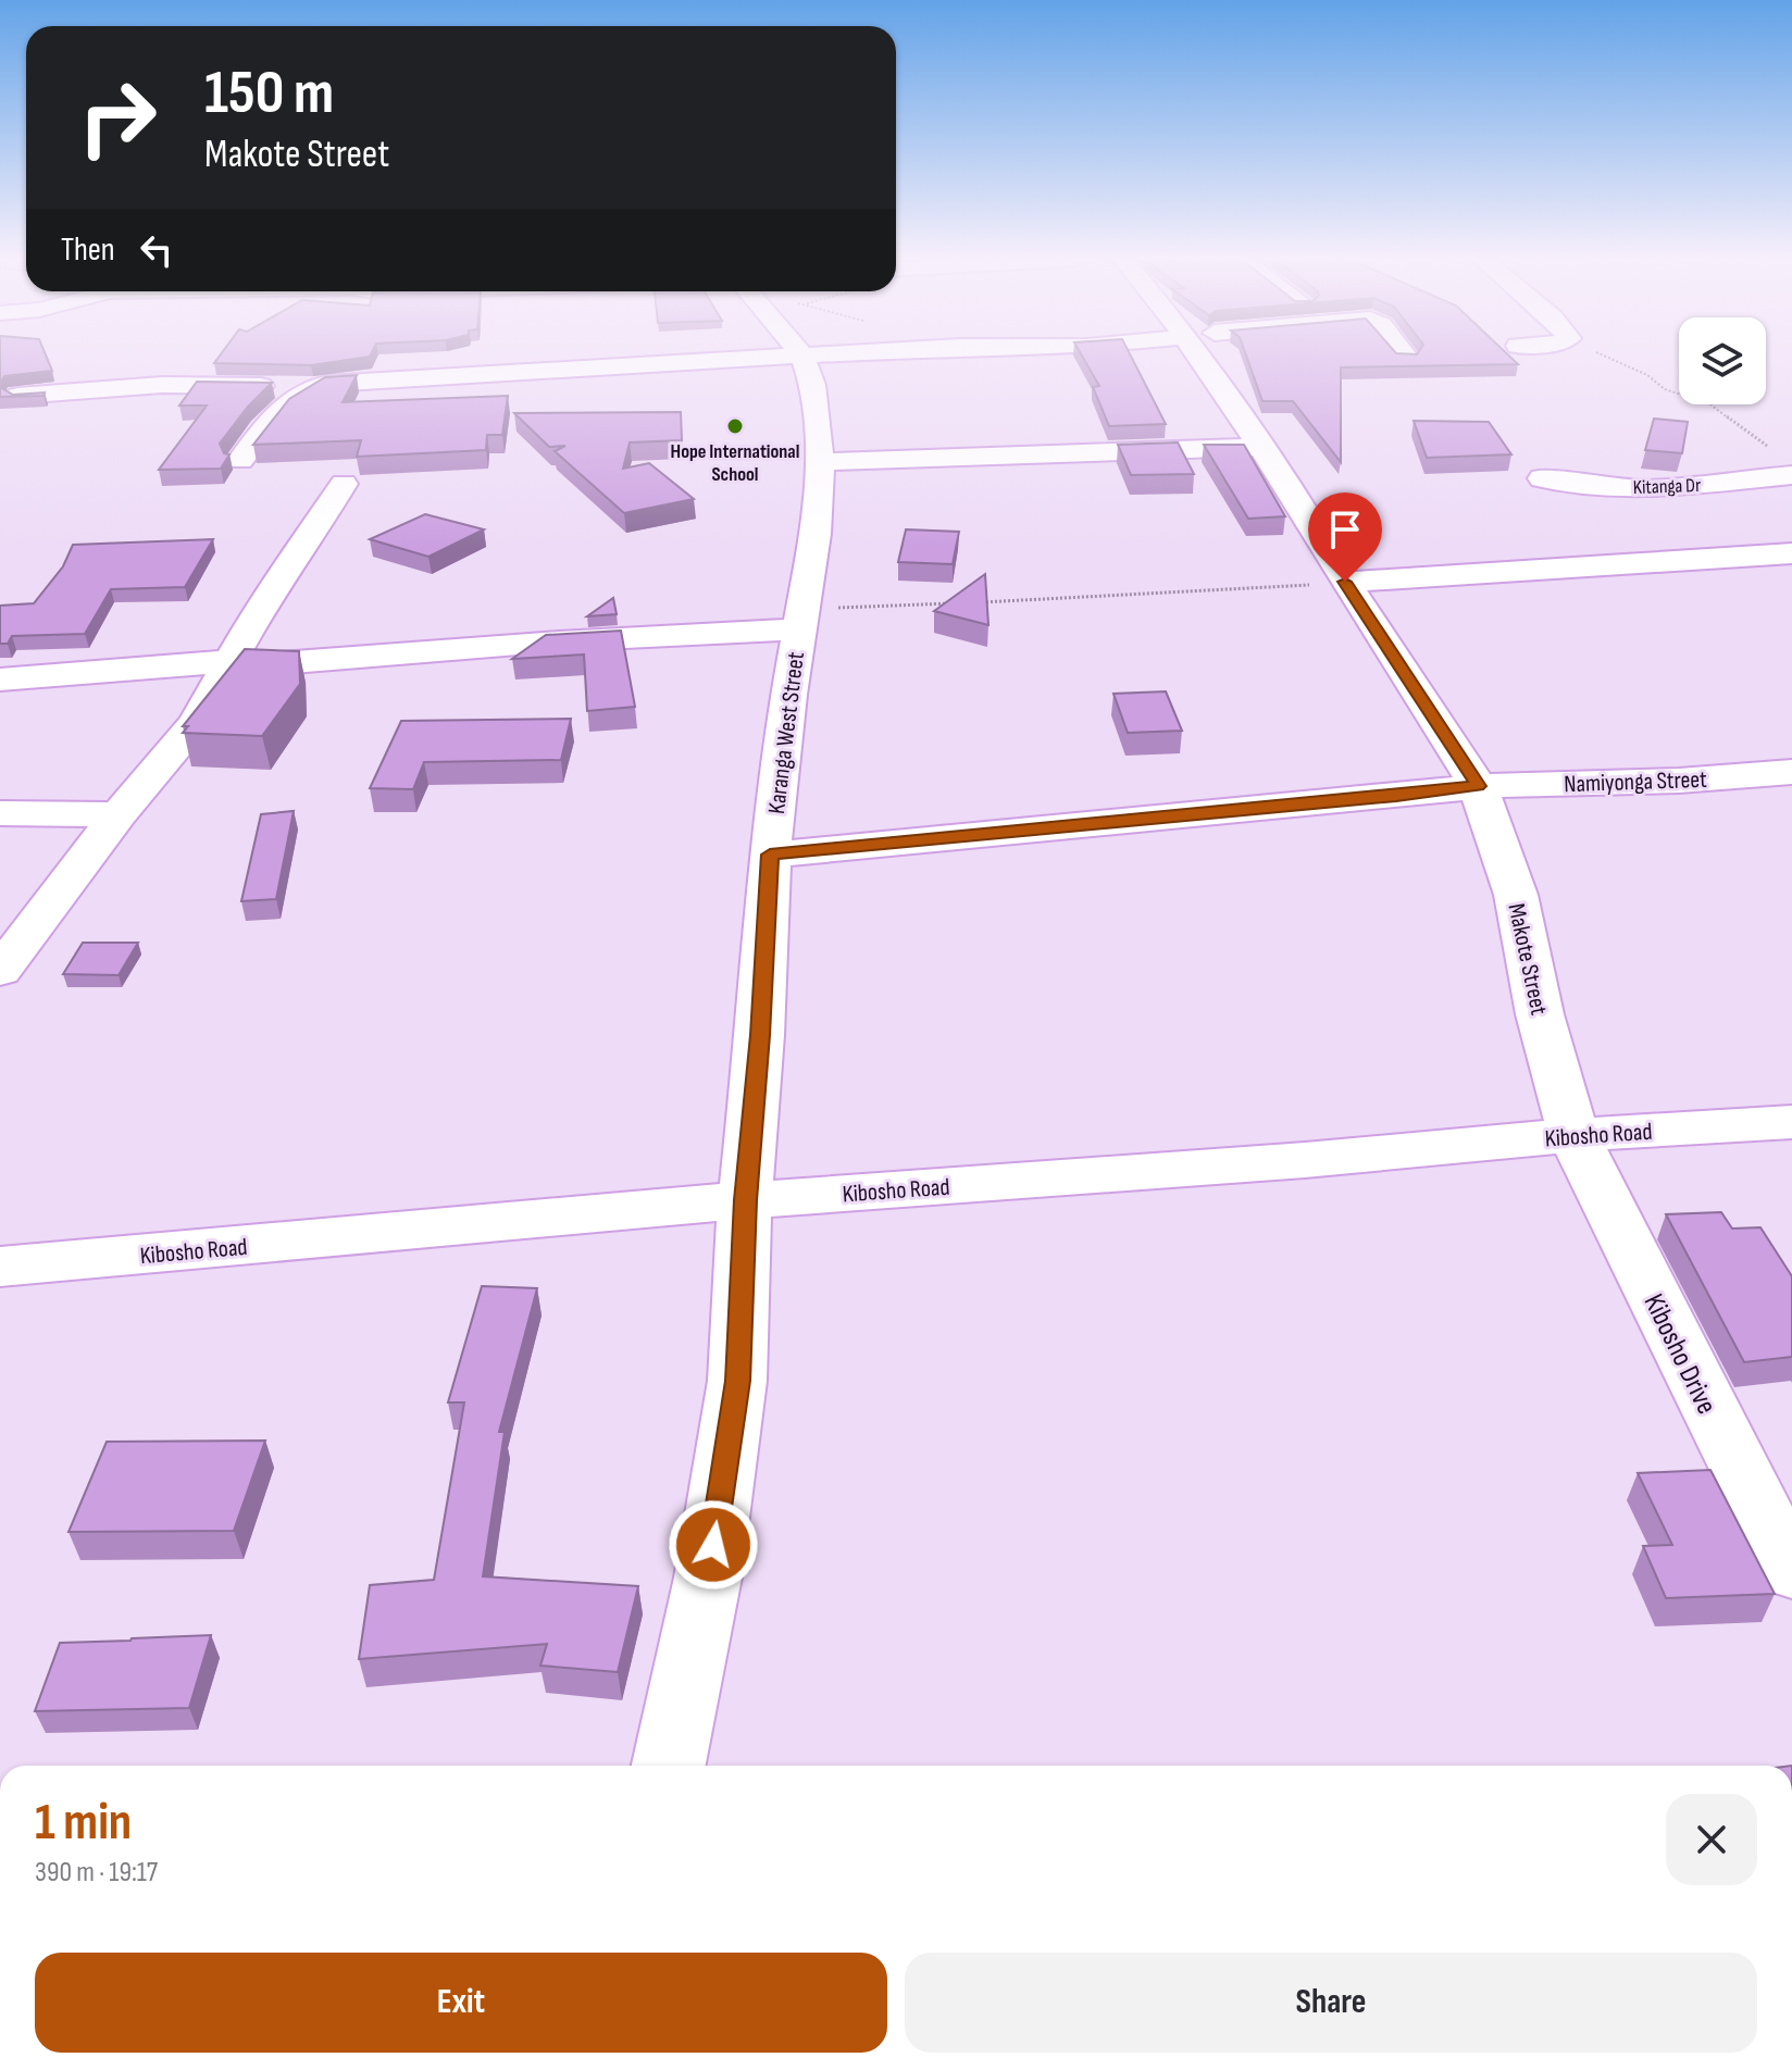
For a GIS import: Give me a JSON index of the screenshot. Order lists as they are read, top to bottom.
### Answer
{
  "streets": {
    "street": [
      "Kitanga Dr",
      "Karanga West Street",
      "Namiyonga Street",
      "Makote Street",
      "Kibosho Road",
      "Kibosho Drive"
    ]
  },
  "crossings": [
    ["Karanga West Street", "Kibosho Road"],
    ["Namiyonga Street", "Makote Street"],
    ["Makote Street", "Kibosho Road"],
    ["Makote Street", "Kibosho Drive"],
    ["Kibosho Road", "Kibosho Drive"]
  ],
  "places": ["Hope International School"],
  "page": {
    "turn": ["150 m", "Makote Street"],
    "then": "Then",
    "heading": ["1 min", "390 m · 19:17"],
    "buttons": ["Exit", "Share"]
  }
}
